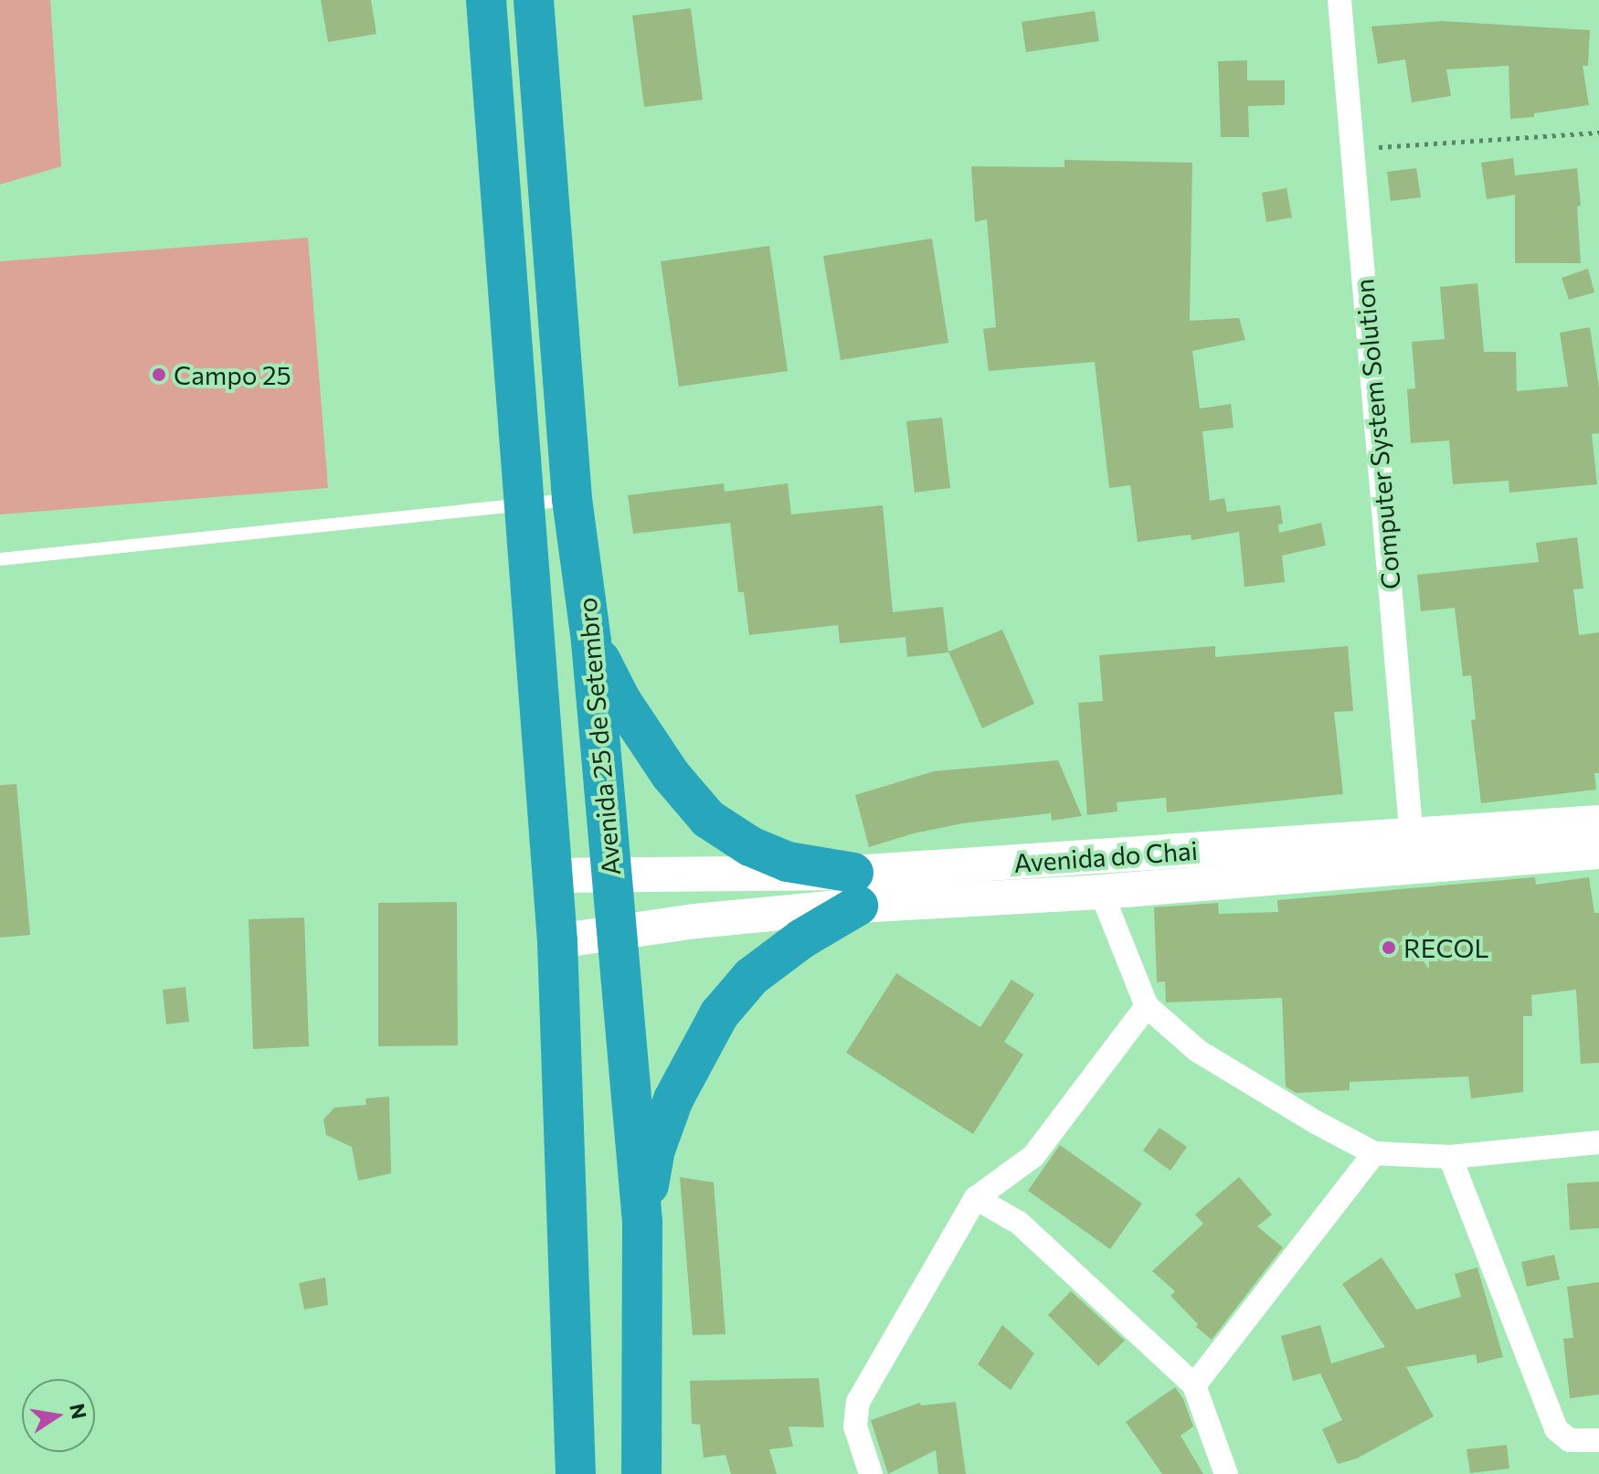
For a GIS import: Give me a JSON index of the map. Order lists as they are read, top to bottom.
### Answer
{
  "streets": {
    "highway": ["Avenida 25 de Setembro"],
    "main road": ["Avenida do Chai"],
    "street": ["Computer System Solution"]
  },
  "crossings": [
    ["Computer System Solution", "Avenida do Chai"],
    ["Avenida 25 de Setembro", "Avenida do Chai"]
  ],
  "places": ["Campo 25", "RECOL"],
  "north": "right"
}
